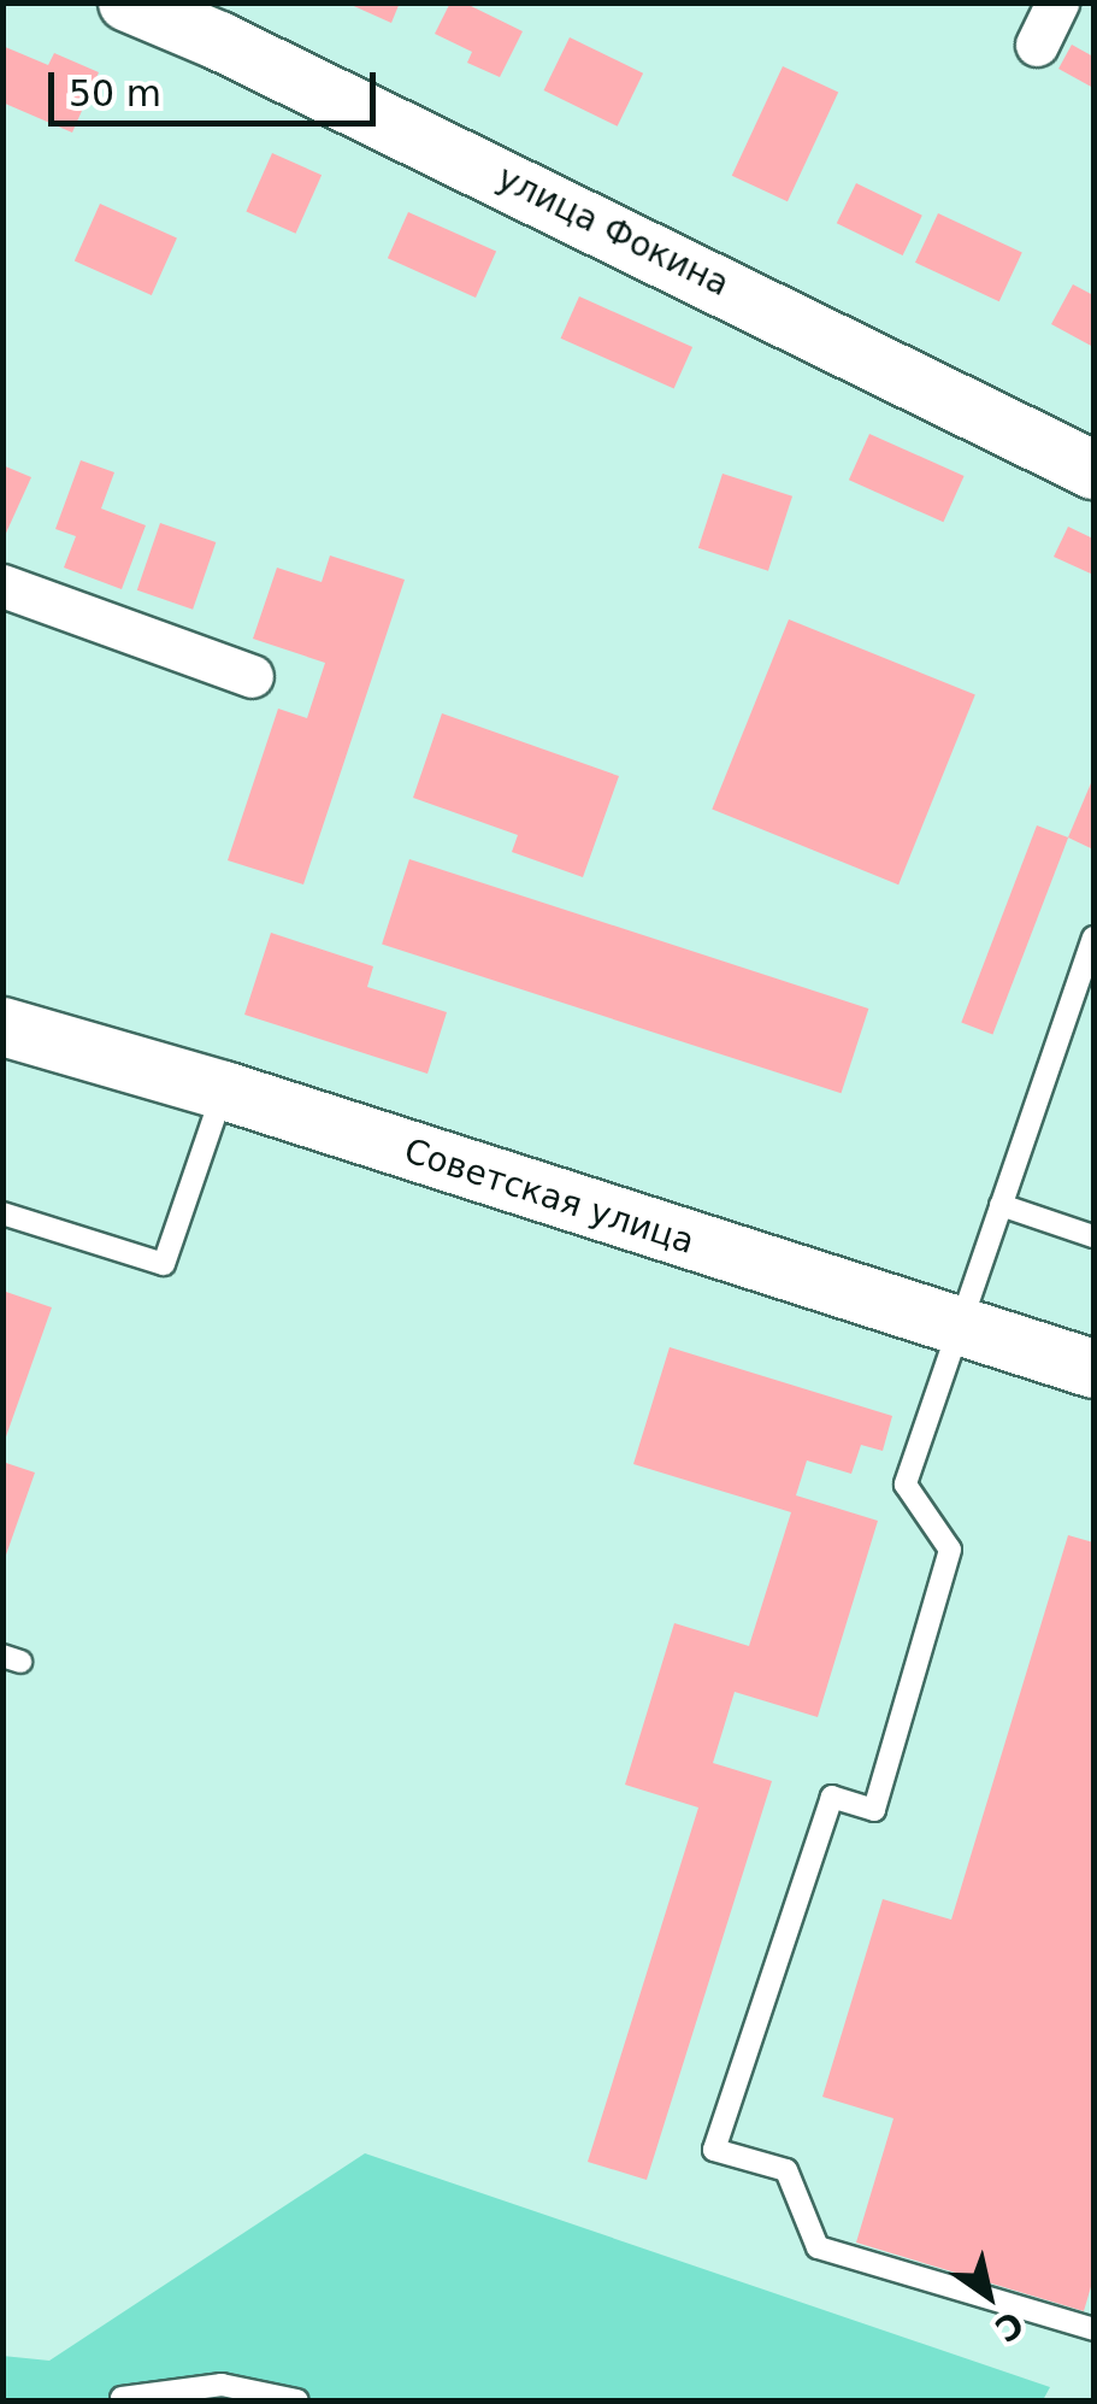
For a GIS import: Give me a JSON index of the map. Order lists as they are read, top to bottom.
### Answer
{
  "streets": {
    "main road": ["улица Фокина", "Советская улица"]
  },
  "scale_bar": "50 m",
  "north": "bottom right"
}
